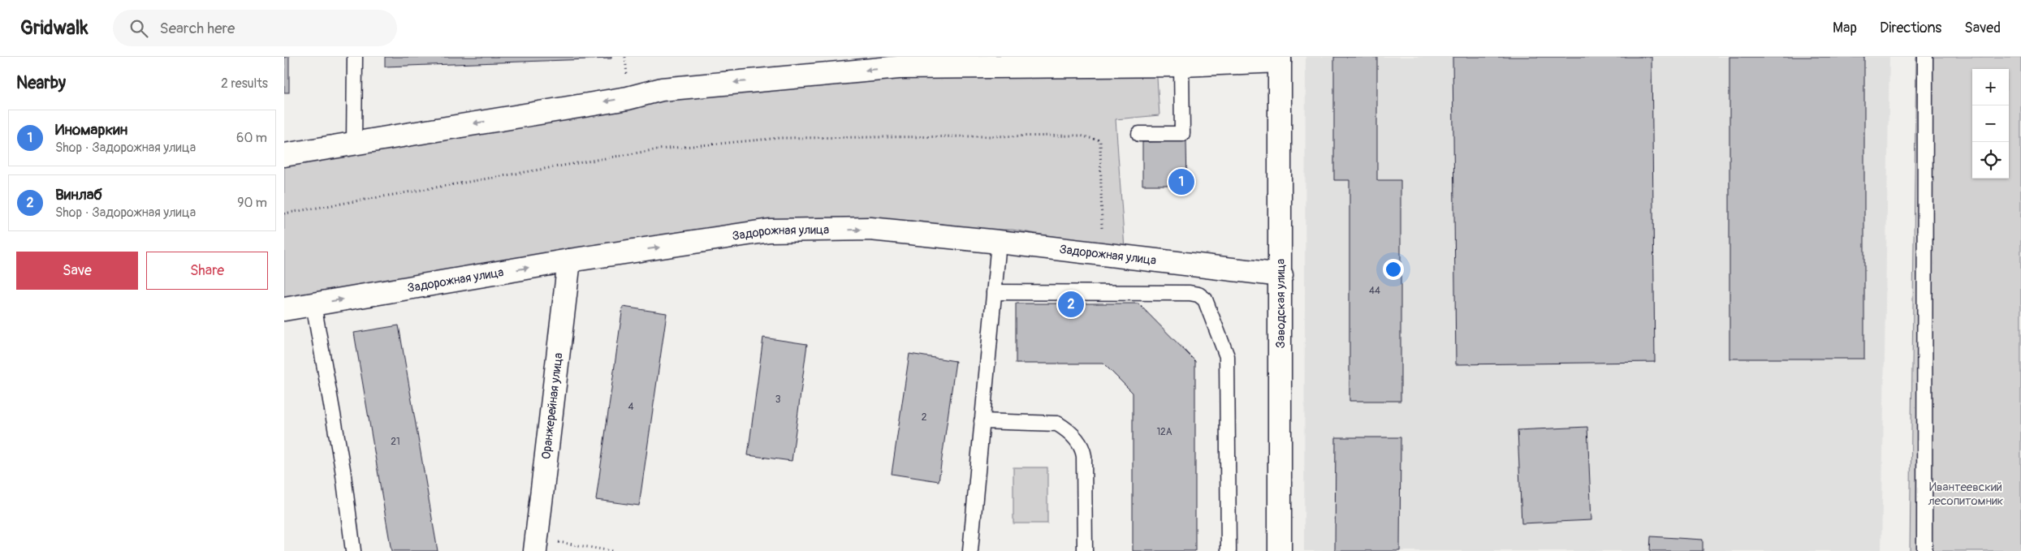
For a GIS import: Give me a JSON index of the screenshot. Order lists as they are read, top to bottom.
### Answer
{
  "streets": {
    "street": ["Задорожная улица", "Заводская улица", "Оранжерейная улица"]
  },
  "crossings": [
    ["Задорожная улица", "Заводская улица"],
    ["Задорожная улица", "Оранжерейная улица"]
  ],
  "parks": ["Ивантеевский лесопитомник"],
  "house_numbers": [
    "44",
    "3",
    "4",
    "2",
    "12А",
    "21"
  ],
  "page": {
    "header": "Gridwalk",
    "search": "Search here",
    "nav": ["Map", "Directions", "Saved"],
    "heading": ["Nearby", "2 results"],
    "map_buttons": ["+", "−"],
    "list": [
      {
        "mark": "1",
        "name": "Иномаркин",
        "note": "Shop · Задорожная улица",
        "value": "60 m"
      },
      {
        "mark": "2",
        "name": "Винлаб",
        "note": "Shop · Задорожная улица",
        "value": "90 m"
      }
    ],
    "pins": ["1", "2"],
    "buttons": ["Save", "Share"]
  }
}
